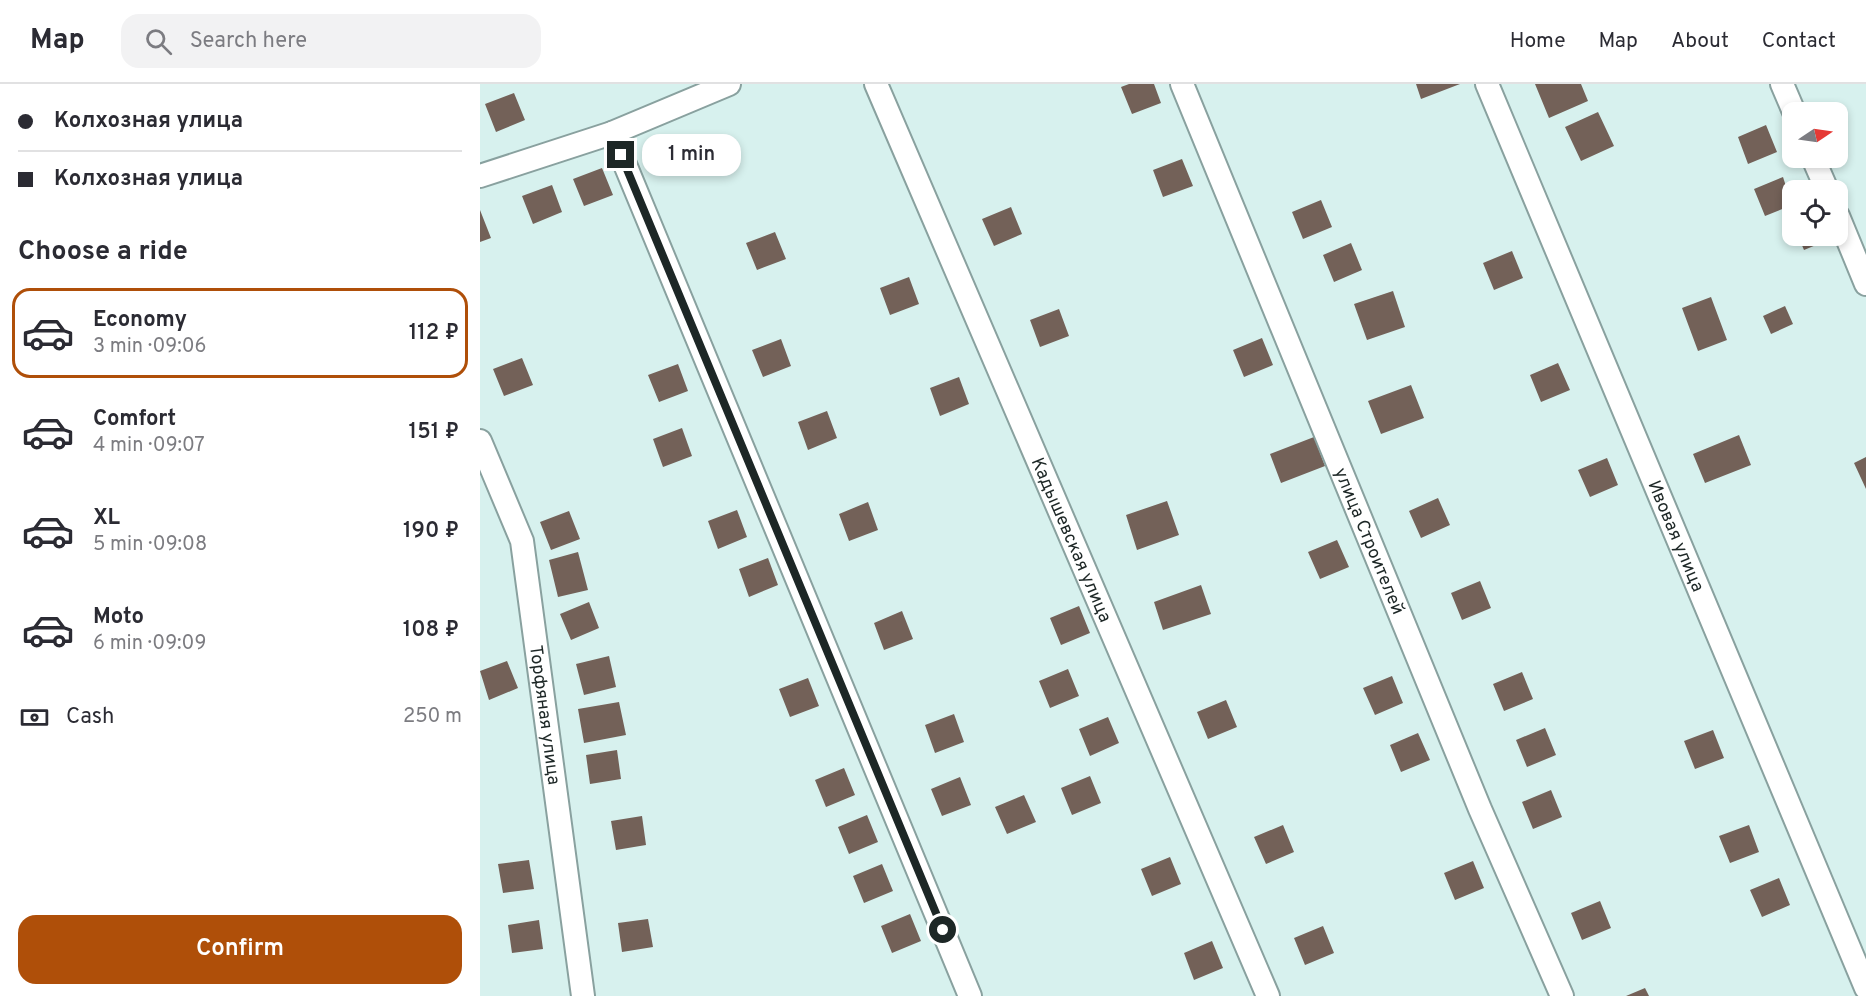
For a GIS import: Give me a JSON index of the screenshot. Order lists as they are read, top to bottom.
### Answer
{
  "streets": {
    "street": [
      "Ивовая улица",
      "Кадышевская улица",
      "улица Строителей",
      "Торфяная улица"
    ]
  },
  "north": "right",
  "page": {
    "header": "Map",
    "search": "Search here",
    "nav": [
      "Home",
      "Map",
      "About",
      "Contact"
    ],
    "banner": ["Колхозная улица", "Колхозная улица"],
    "bubble": "1 min",
    "heading": "Choose a ride",
    "list": [
      {
        "name": "Economy",
        "note": "3 min · 09:06",
        "value": "112 ₽"
      },
      {
        "name": "Comfort",
        "note": "4 min · 09:07",
        "value": "151 ₽"
      },
      {
        "name": "XL",
        "note": "5 min · 09:08",
        "value": "190 ₽"
      },
      {
        "name": "Moto",
        "note": "6 min · 09:09",
        "value": "108 ₽"
      }
    ],
    "pay": ["Cash", "250 m"],
    "buttons": "Confirm"
  }
}
